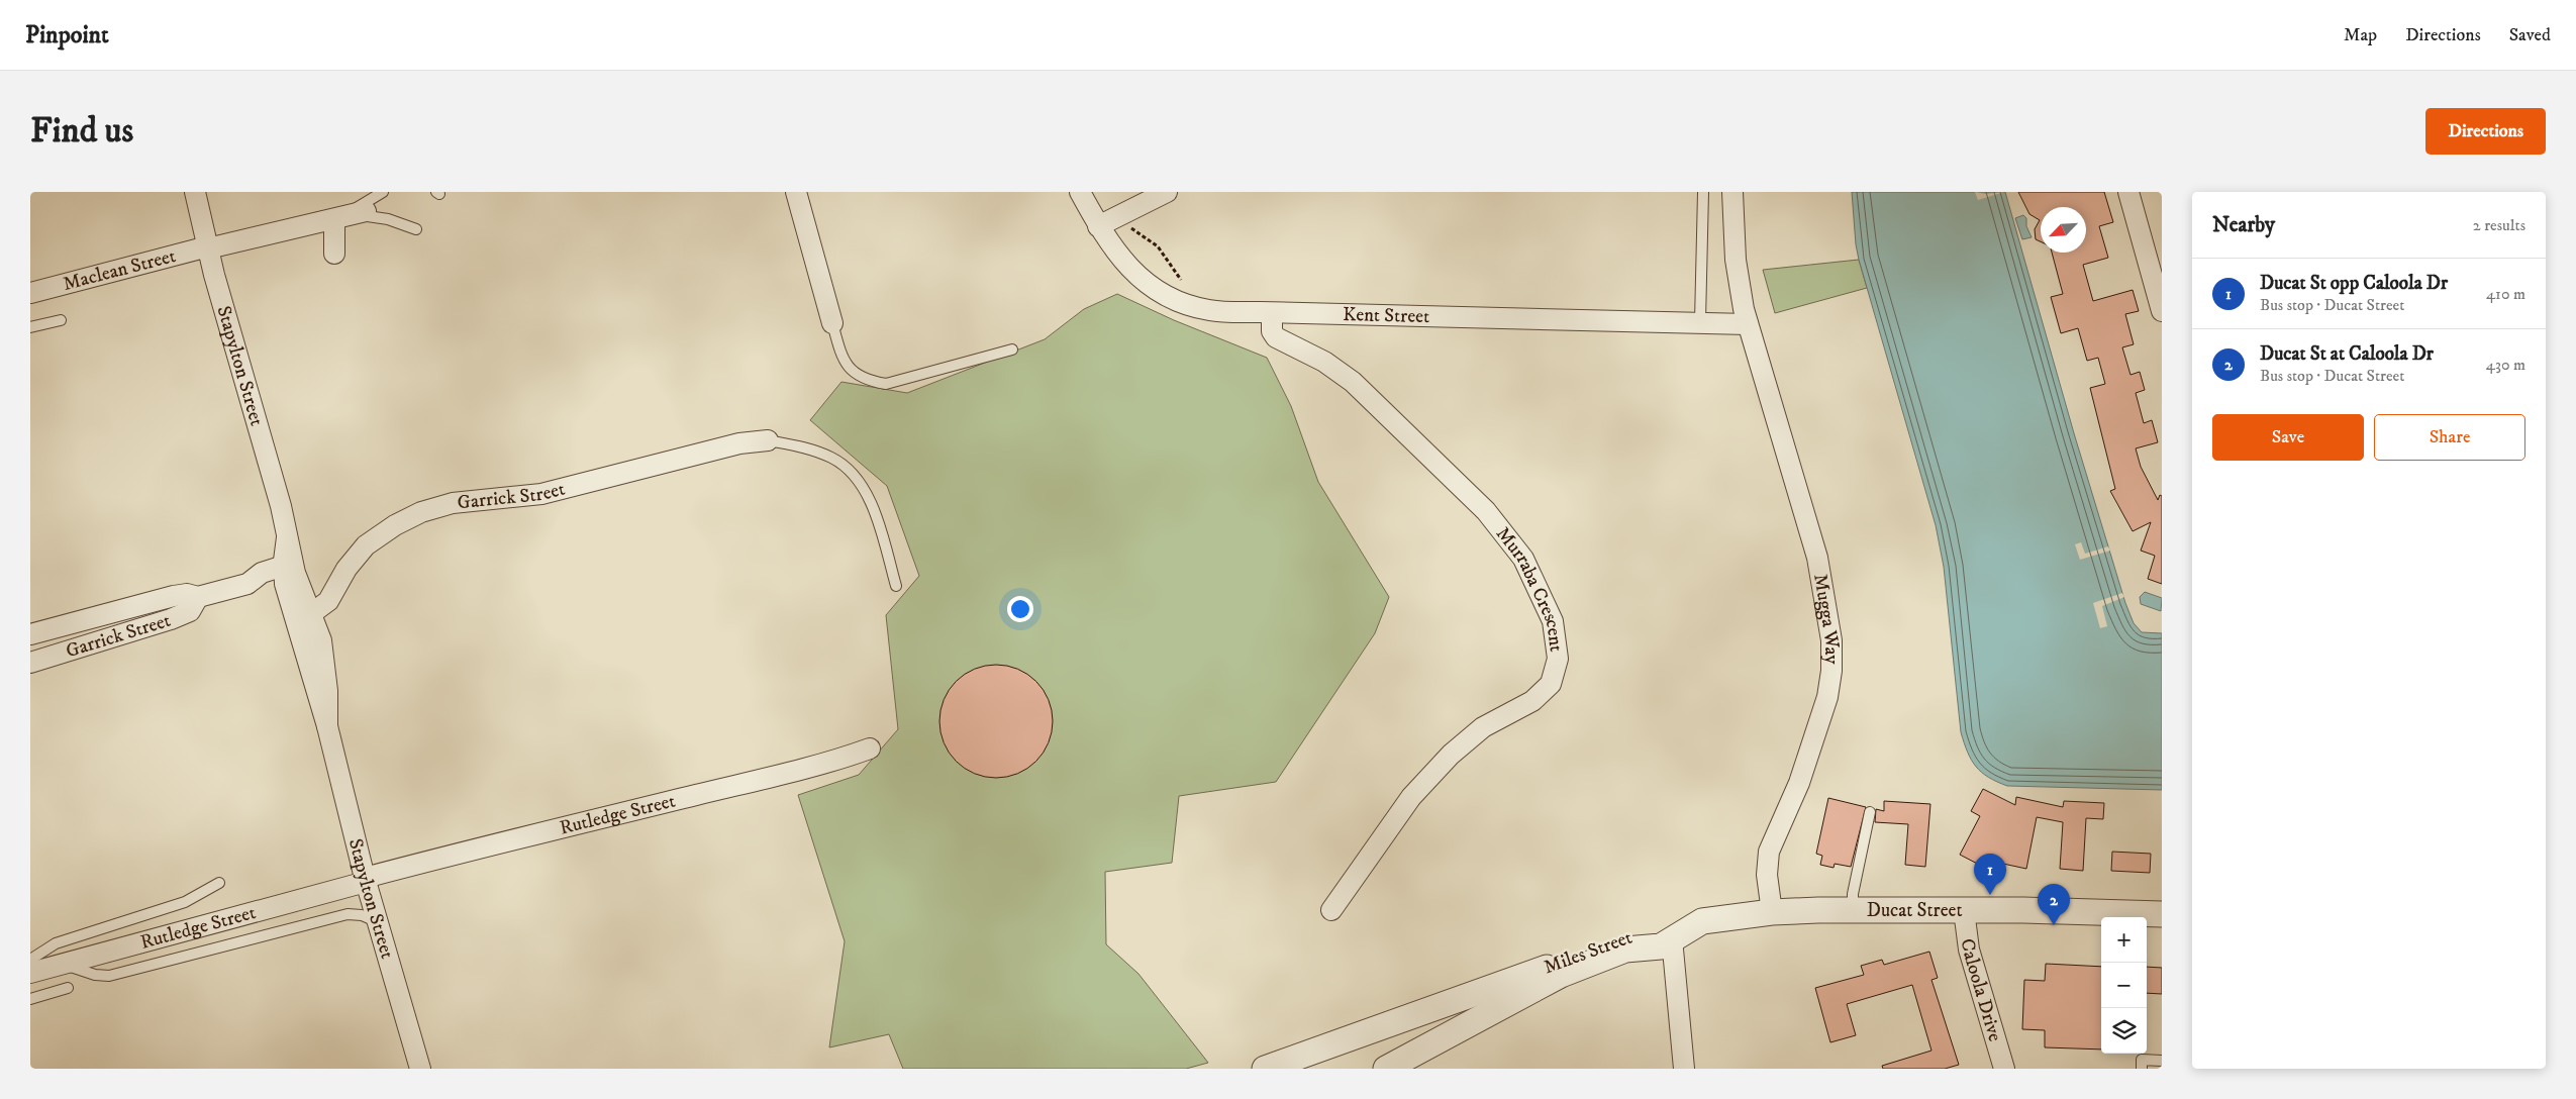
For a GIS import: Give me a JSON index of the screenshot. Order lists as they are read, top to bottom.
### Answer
{
  "streets": {
    "street": [
      "Maclean Street",
      "Kent Street",
      "Stapylton Street",
      "Garrick Street",
      "Murraba Crescent",
      "Mugga Way",
      "Rutledge Street",
      "Ducat Street",
      "Miles Street",
      "Caloola Drive"
    ]
  },
  "crossings": [
    ["Maclean Street", "Stapylton Street"],
    ["Kent Street", "Murraba Crescent"],
    ["Kent Street", "Mugga Way"],
    ["Stapylton Street", "Garrick Street"],
    ["Stapylton Street", "Rutledge Street"],
    ["Mugga Way", "Ducat Street"],
    ["Ducat Street", "Miles Street"],
    ["Ducat Street", "Caloola Drive"]
  ],
  "north": "bottom left",
  "page": {
    "header": "Pinpoint",
    "nav": ["Map", "Directions", "Saved"],
    "buttons": [
      "Directions",
      ["Save", "Share"]
    ],
    "title": "Find us",
    "heading": ["Nearby", "2 results"],
    "list": [
      {
        "mark": "1",
        "name": "Ducat St opp Caloola Dr",
        "note": "Bus stop · Ducat Street",
        "value": "410 m"
      },
      {
        "mark": "2",
        "name": "Ducat St at Caloola Dr",
        "note": "Bus stop · Ducat Street",
        "value": "430 m"
      }
    ],
    "pins": ["1", "2"],
    "map_buttons": ["+", "−"]
  }
}
